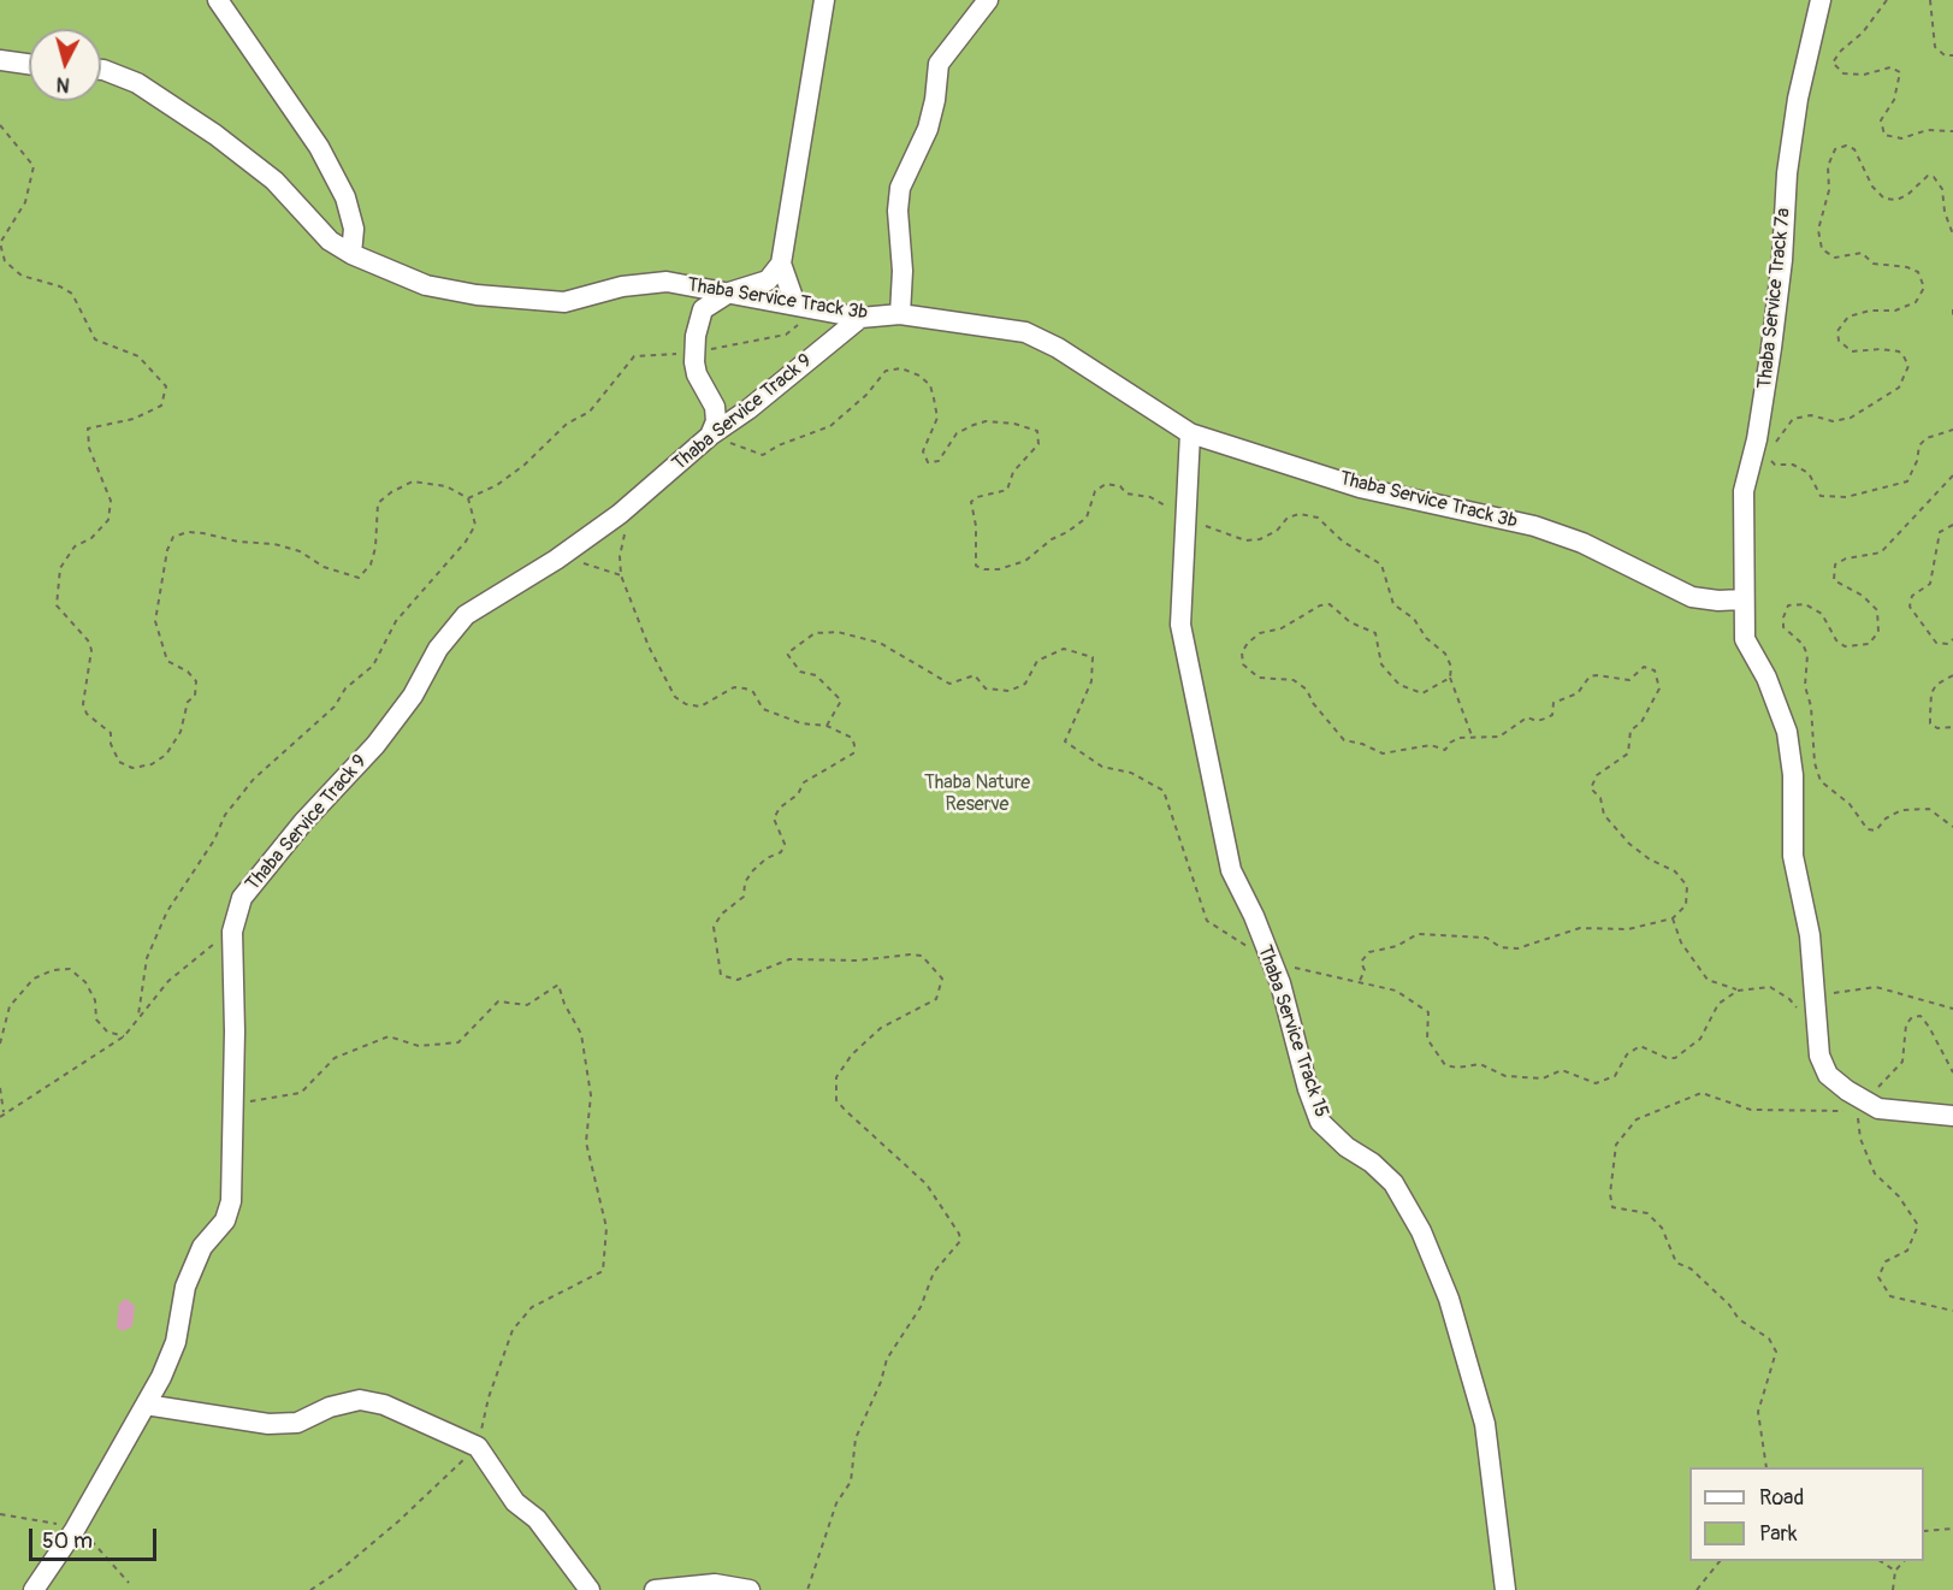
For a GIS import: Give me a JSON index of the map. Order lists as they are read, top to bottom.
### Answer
{
  "streets": {
    "street": [
      "Thaba Service Track 7a",
      "Thaba Service Track 3b",
      "Thaba Service Track 9",
      "Thaba Service Track 15"
    ]
  },
  "crossings": [
    ["Thaba Service Track 7a", "Thaba Service Track 3b"],
    ["Thaba Service Track 3b", "Thaba Service Track 9"],
    ["Thaba Service Track 3b", "Thaba Service Track 15"]
  ],
  "parks": ["Thaba Nature Reserve"],
  "legend": ["Road", "Park"],
  "scale_bar": "50 m",
  "north": "bottom"
}
